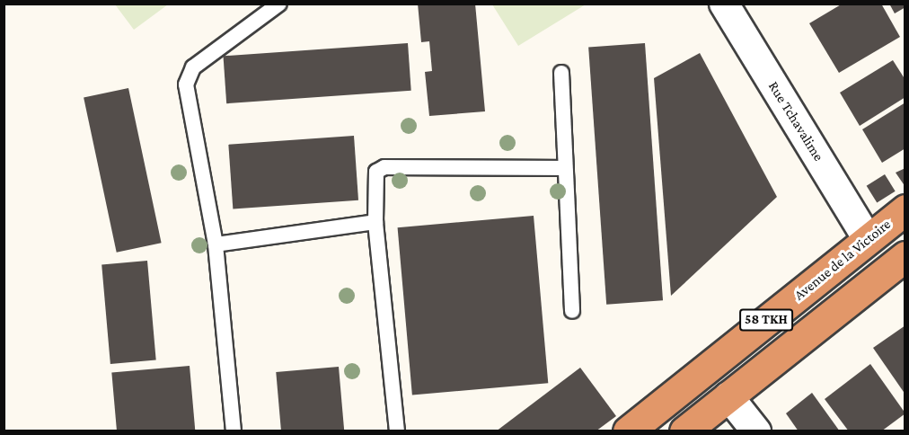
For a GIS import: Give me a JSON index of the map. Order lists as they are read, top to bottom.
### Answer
{
  "streets": {
    "highway": ["Avenue de la Victoire", "58 TKH"],
    "street": ["Rue Tchavalime"]
  },
  "crossings": [
    ["Rue Tchavalime", "Avenue de la Victoire"]
  ]
}
